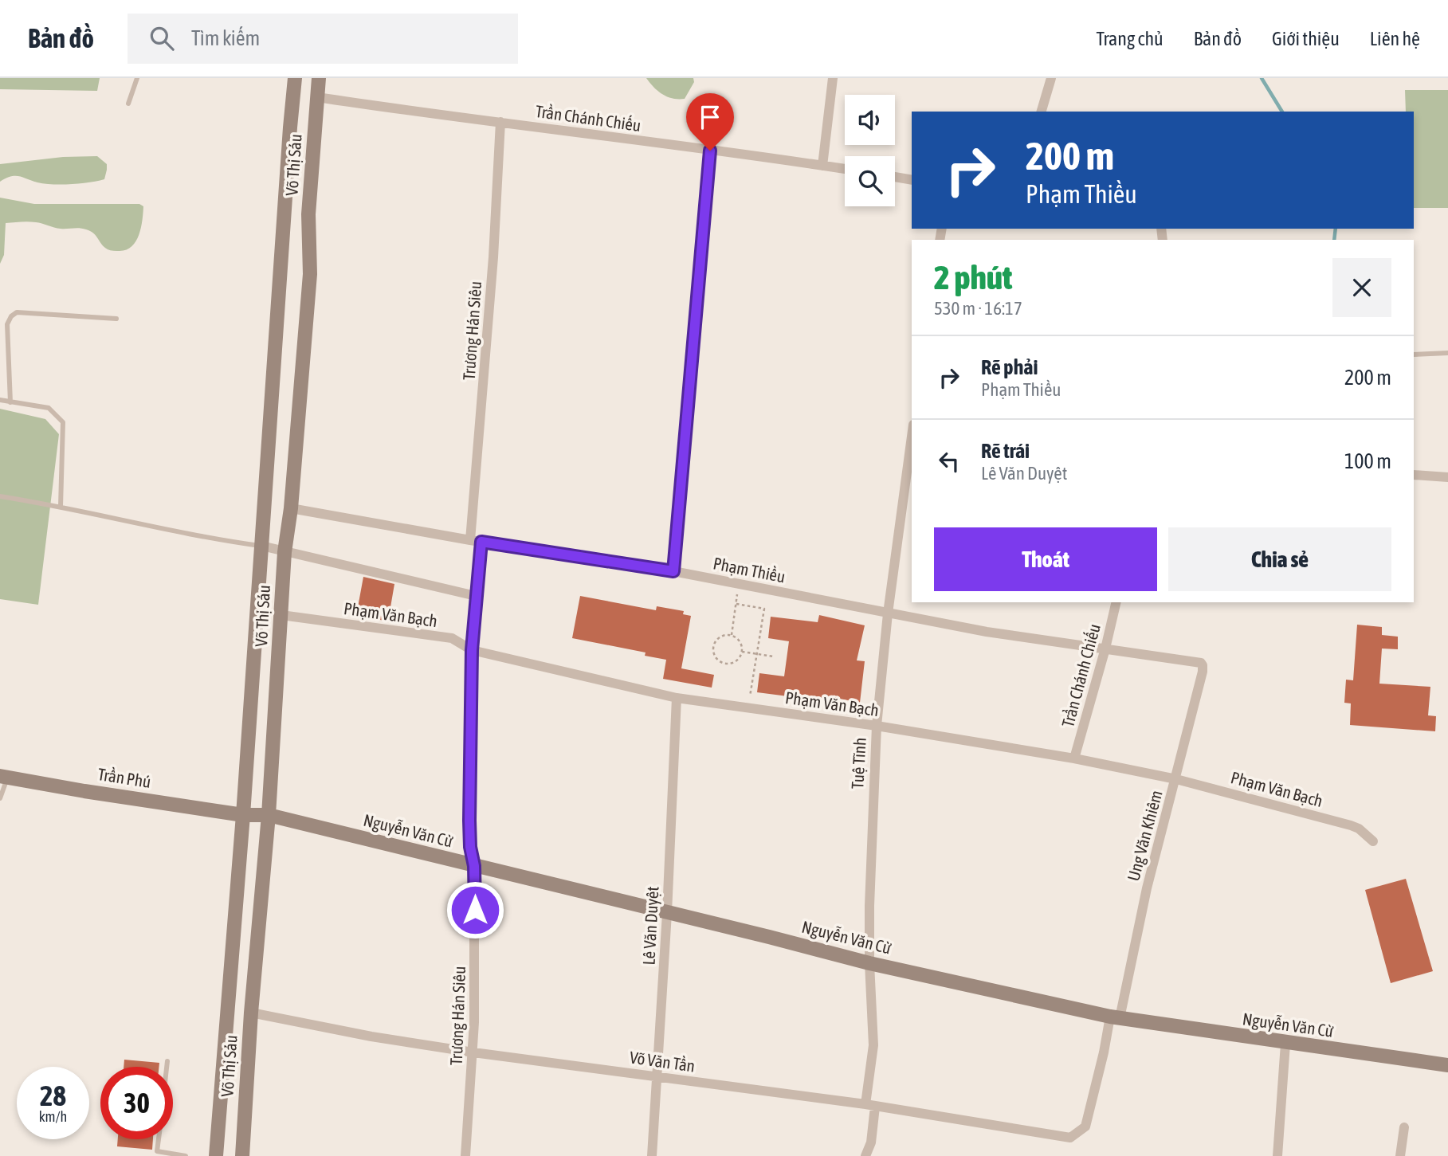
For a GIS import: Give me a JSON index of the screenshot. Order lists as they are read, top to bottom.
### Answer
{
  "streets": {
    "main road": ["Võ Thị Sáu", "Trần Phú", "Nguyễn Văn Cừ"],
    "street": [
      "Trần Chánh Chiếu",
      "Trương Hán Siêu",
      "Phạm Thiều",
      "Phạm Văn Bạch",
      "Tuệ Tĩnh",
      "Ung Văn Khiêm",
      "Lê Văn Duyệt",
      "Võ Văn Tần"
    ]
  },
  "crossings": [
    ["Trần Chánh Chiếu", "Võ Thị Sáu"],
    ["Trần Chánh Chiếu", "Trương Hán Siêu"],
    ["Trần Chánh Chiếu", "Phạm Thiều"],
    ["Trần Chánh Chiếu", "Phạm Văn Bạch"],
    ["Võ Thị Sáu", "Phạm Thiều"],
    ["Võ Thị Sáu", "Phạm Văn Bạch"],
    ["Võ Thị Sáu", "Trần Phú"],
    ["Võ Thị Sáu", "Nguyễn Văn Cừ"],
    ["Võ Thị Sáu", "Võ Văn Tần"],
    ["Trương Hán Siêu", "Phạm Thiều"],
    ["Trương Hán Siêu", "Phạm Văn Bạch"],
    ["Trương Hán Siêu", "Nguyễn Văn Cừ"],
    ["Trương Hán Siêu", "Võ Văn Tần"],
    ["Phạm Thiều", "Tuệ Tĩnh"],
    ["Phạm Thiều", "Ung Văn Khiêm"],
    ["Phạm Văn Bạch", "Tuệ Tĩnh"],
    ["Phạm Văn Bạch", "Ung Văn Khiêm"],
    ["Phạm Văn Bạch", "Lê Văn Duyệt"],
    ["Tuệ Tĩnh", "Nguyễn Văn Cừ"],
    ["Tuệ Tĩnh", "Võ Văn Tần"],
    ["Trần Phú", "Nguyễn Văn Cừ"],
    ["Nguyễn Văn Cừ", "Ung Văn Khiêm"],
    ["Nguyễn Văn Cừ", "Lê Văn Duyệt"],
    ["Ung Văn Khiêm", "Võ Văn Tần"],
    ["Lê Văn Duyệt", "Võ Văn Tần"]
  ],
  "page": {
    "header": "Bản đồ",
    "search": "Tìm kiếm",
    "nav": [
      "Trang chủ",
      "Bản đồ",
      "Giới thiệu",
      "Liên hệ"
    ],
    "turn": ["200 m", "Phạm Thiều"],
    "heading": ["2 phút", "530 m · 16:17"],
    "list": [
      {
        "name": "Rẽ phải",
        "note": "Phạm Thiều",
        "value": "200 m"
      },
      {
        "name": "Rẽ trái",
        "note": "Lê Văn Duyệt",
        "value": "100 m"
      }
    ],
    "buttons": ["Thoát", "Chia sẻ"],
    "speed": "28 km/h",
    "limit": "30"
  }
}
